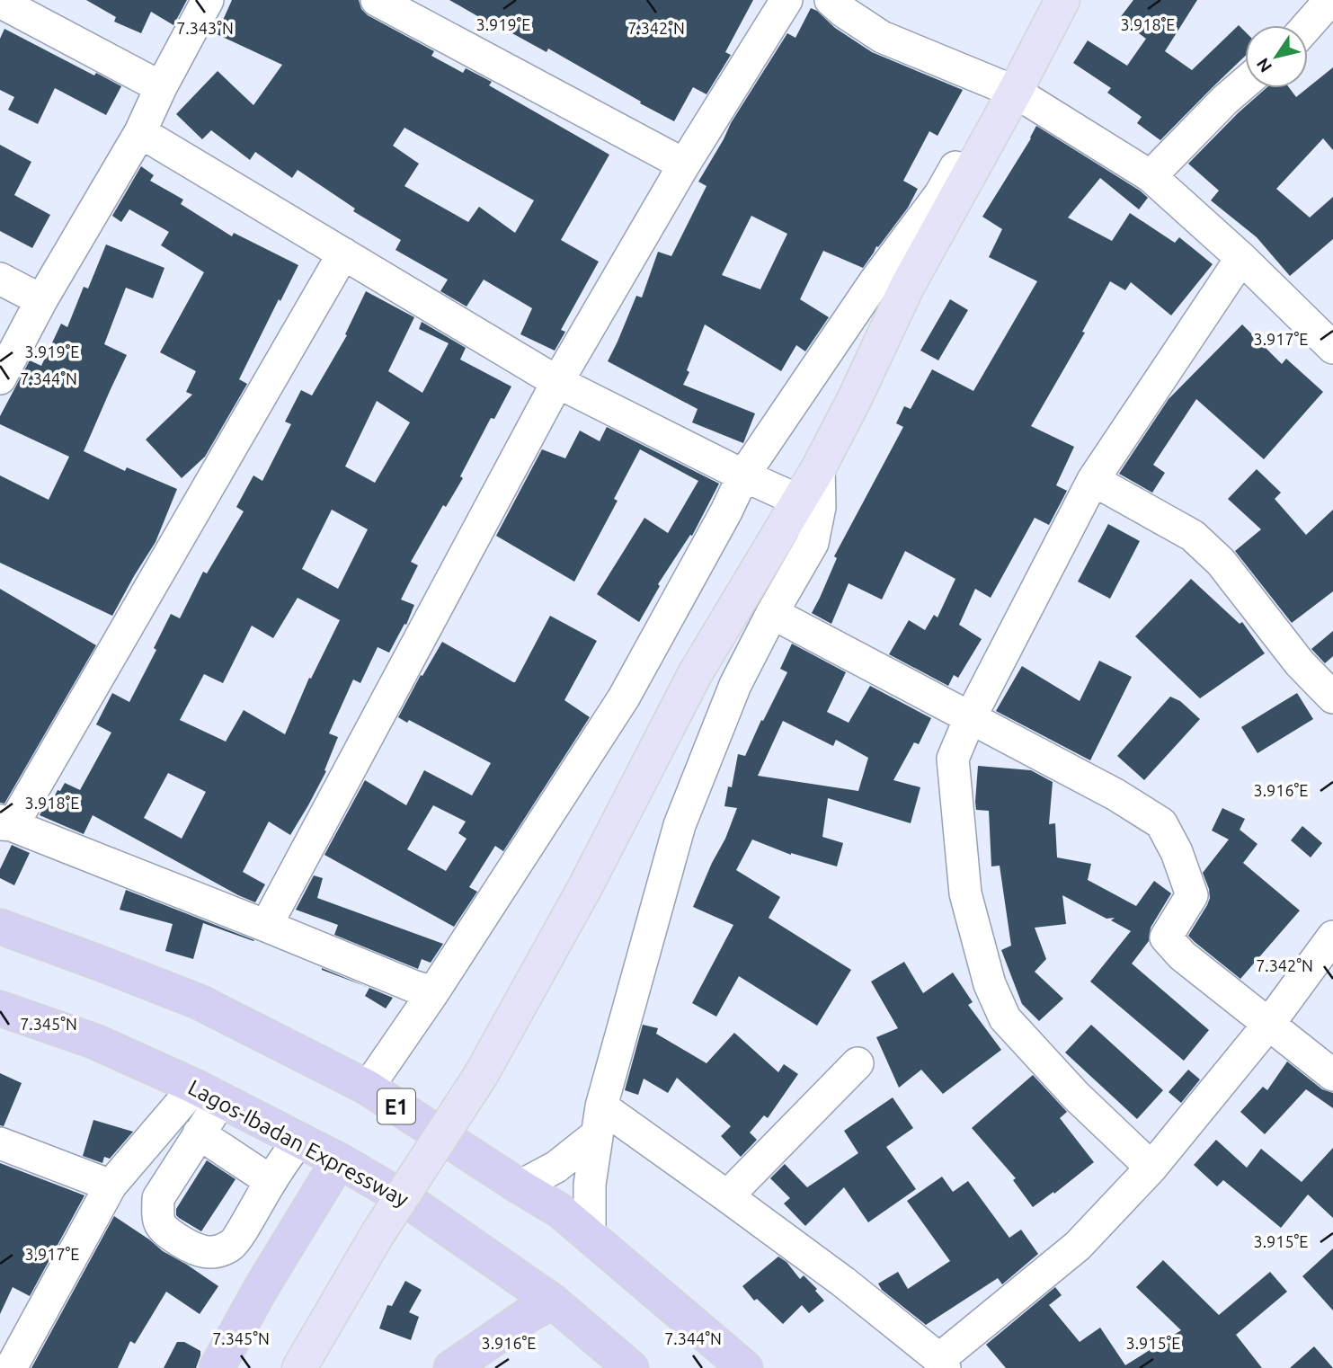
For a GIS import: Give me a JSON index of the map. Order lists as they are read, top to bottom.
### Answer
{
  "streets": {
    "highway": ["E1", "Lagos-Ibadan Expressway"]
  },
  "north": "bottom left",
  "coordinates": [
    "3.919°E",
    "3.918°E",
    "7.343°N",
    "7.342°N",
    "3.917°E",
    "7.344°N",
    "3.916°E",
    "7.345°N",
    "3.915°E"
  ]
}
